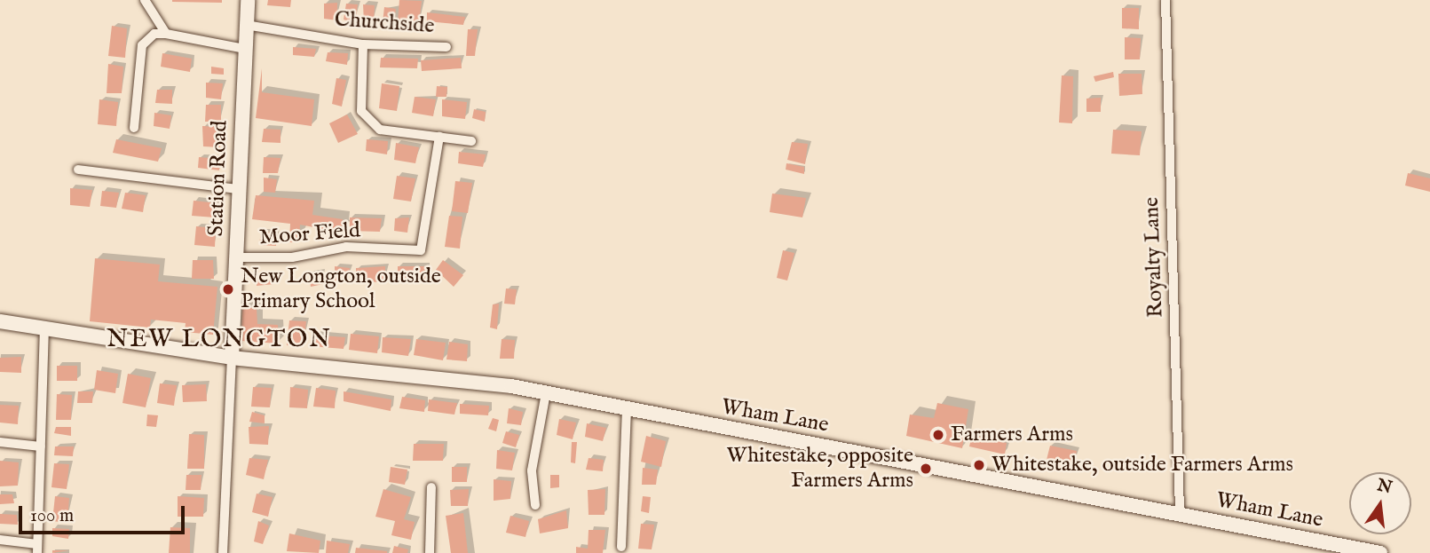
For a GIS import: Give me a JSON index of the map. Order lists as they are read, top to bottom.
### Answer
{
  "streets": {
    "street": [
      "Churchside",
      "Station Road",
      "Moor Field",
      "Royalty Lane",
      "Wham Lane"
    ]
  },
  "crossings": [
    ["Churchside", "Station Road"],
    ["Station Road", "Moor Field"],
    ["Station Road", "Wham Lane"],
    ["Royalty Lane", "Wham Lane"]
  ],
  "districts": ["NEW LONGTON"],
  "places": [
    "New Longton, outside Primary School",
    "Farmers Arms",
    "Whitestake, outside Farmers Arms",
    "Whitestake, opposite Farmers Arms"
  ],
  "scale_bar": "100 m",
  "north": "top"
}
